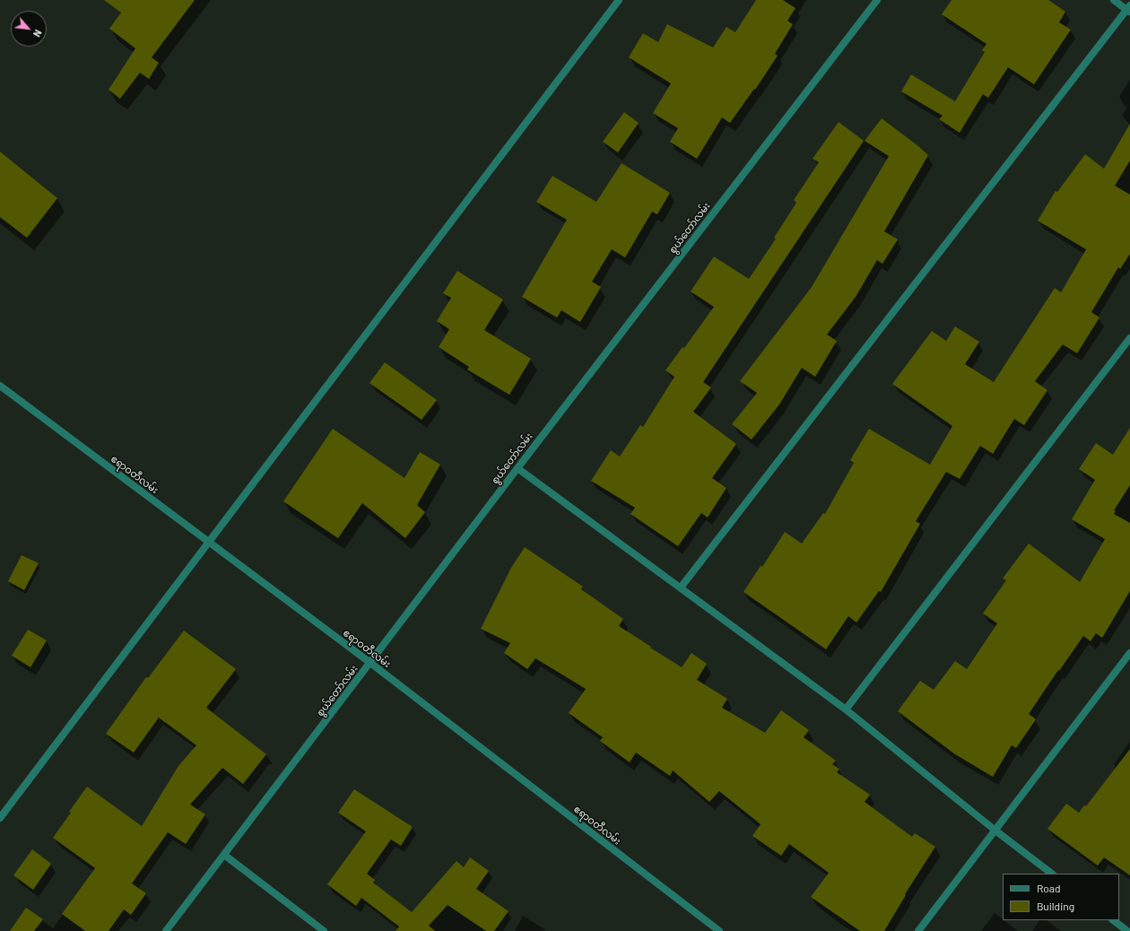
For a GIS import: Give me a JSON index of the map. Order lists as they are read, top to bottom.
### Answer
{
  "streets": {
    "street": ["စွယ်တော်လမ်း", "ဧရာဝတီလမ်း"]
  },
  "crossings": [
    ["စွယ်တော်လမ်း", "ဧရာဝတီလမ်း"]
  ],
  "legend": ["Road", "Building"],
  "north": "bottom right"
}
